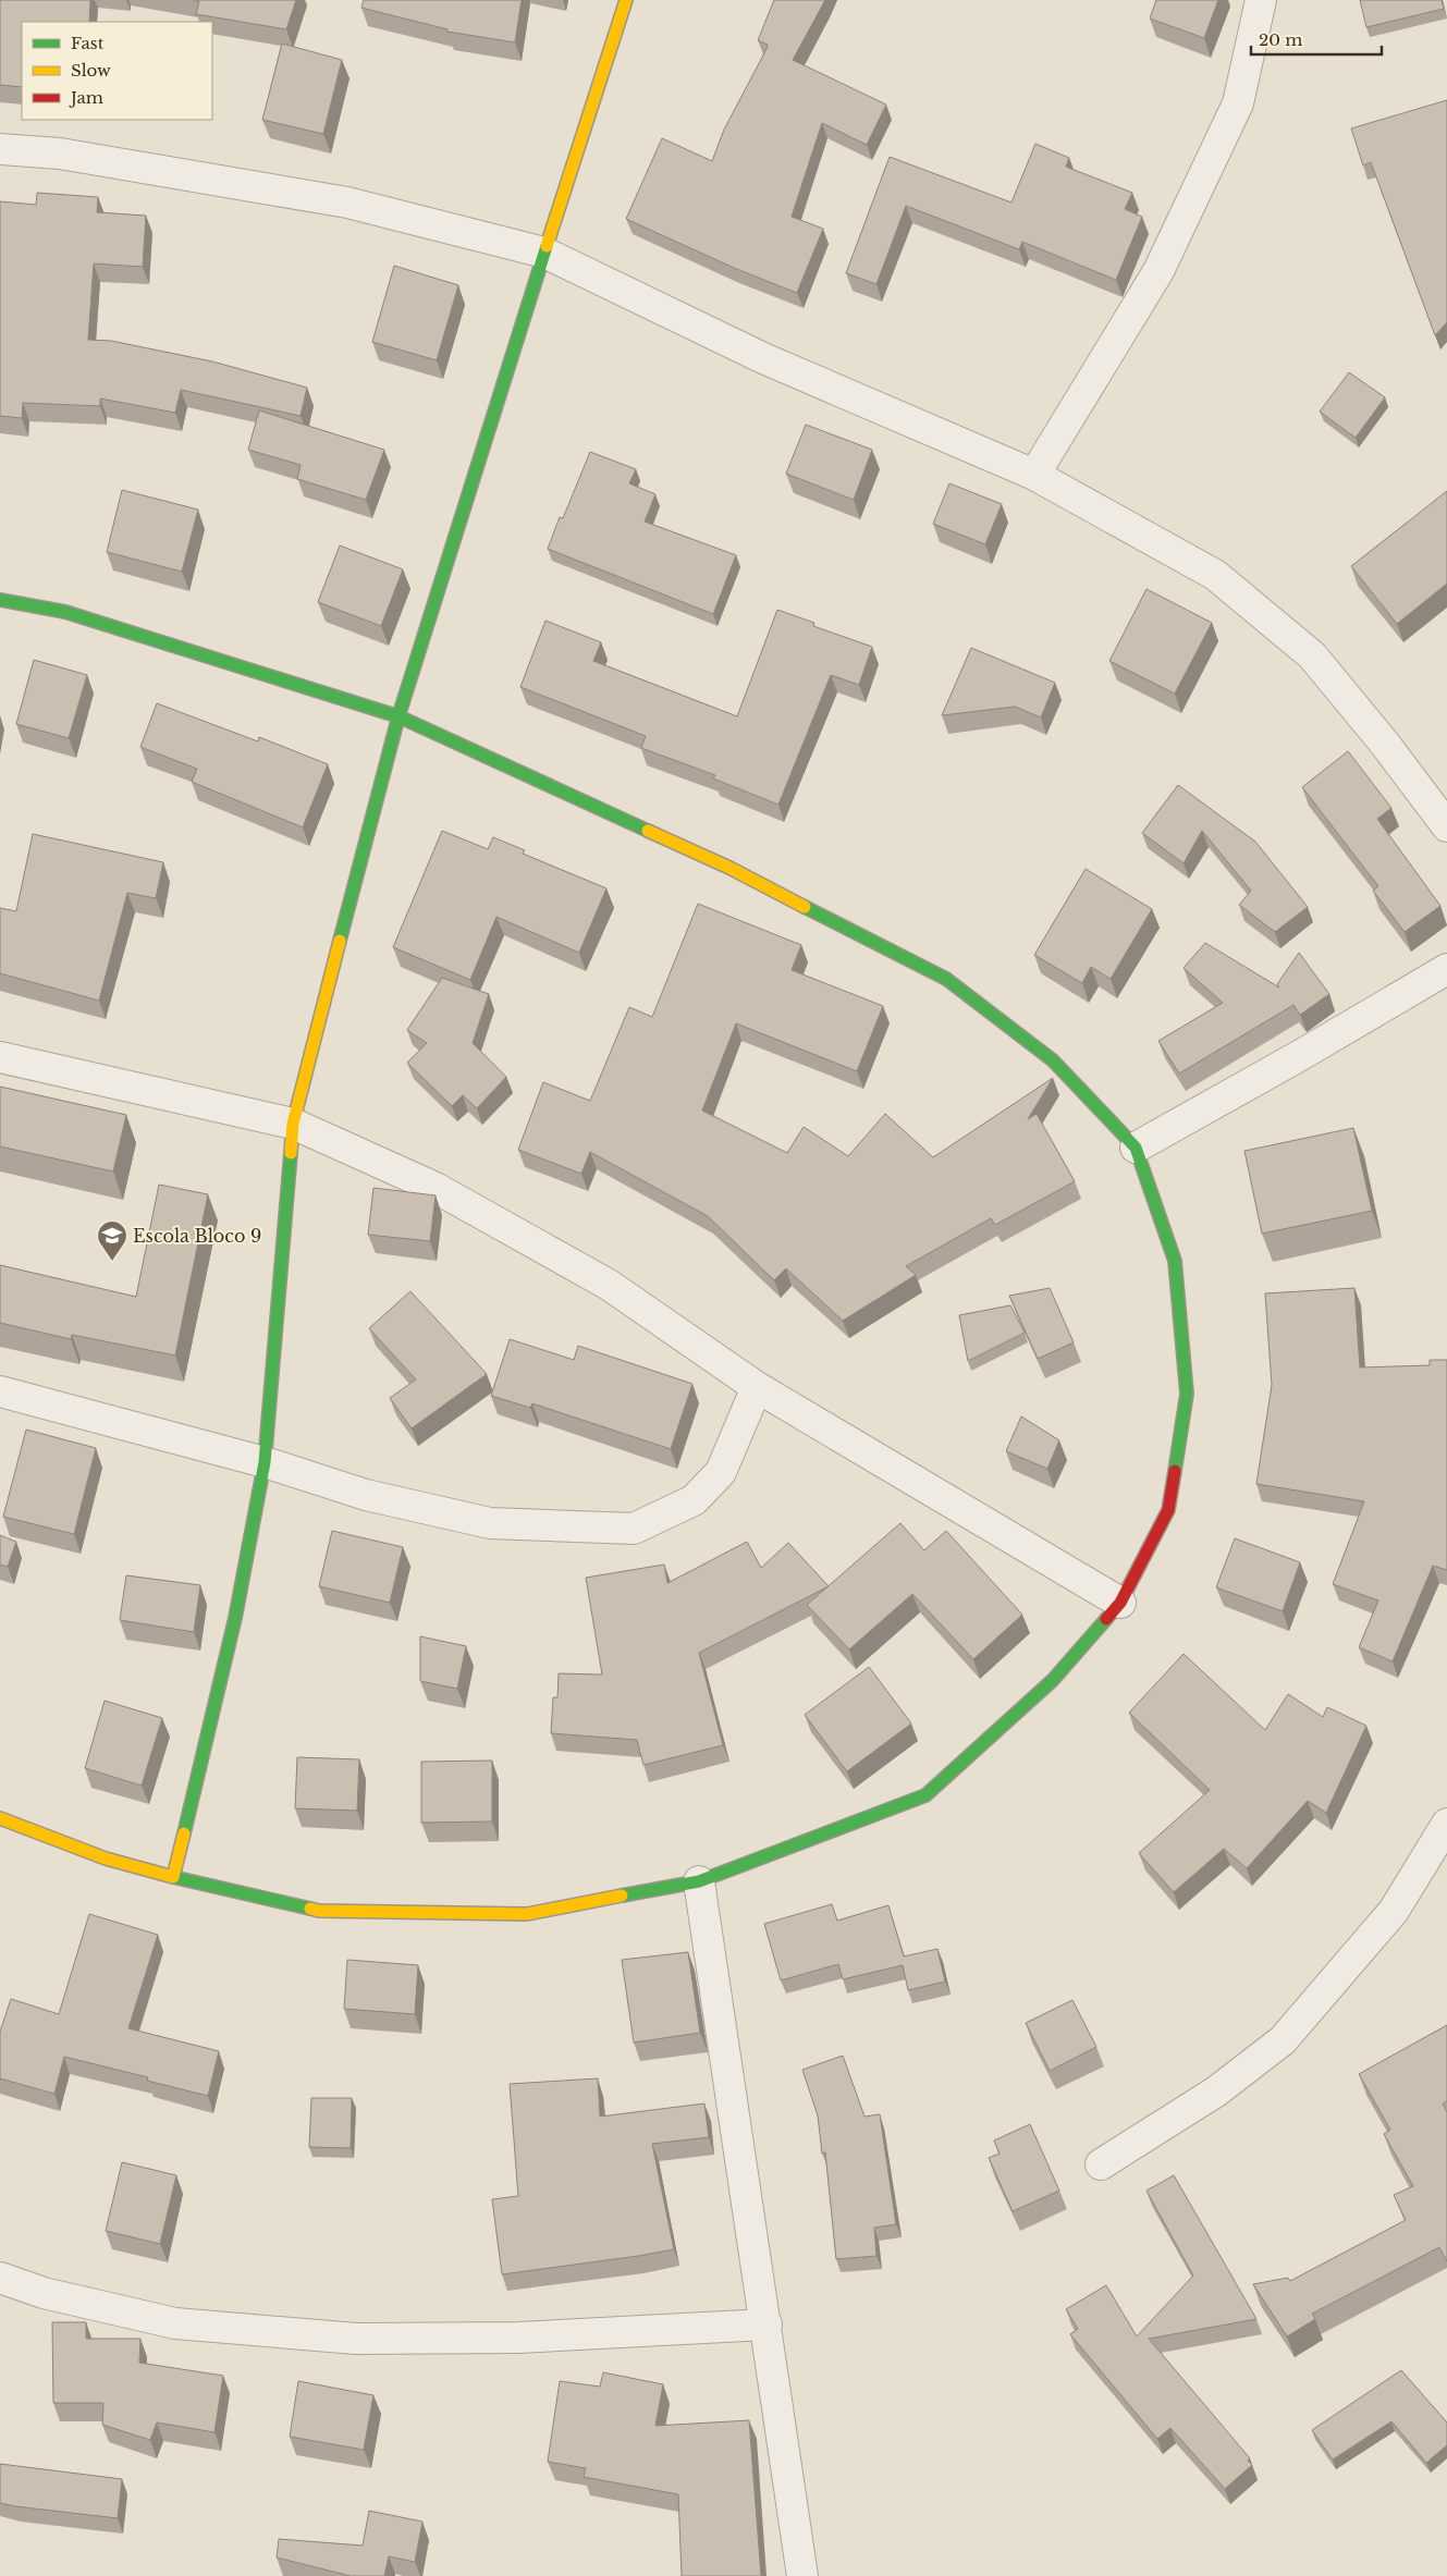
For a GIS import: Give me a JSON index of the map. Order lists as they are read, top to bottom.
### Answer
{
  "places": {
    "school or university": ["Escola Bloco 9"]
  },
  "legend": ["Fast", "Slow", "Jam"],
  "scale_bar": "20 m"
}
